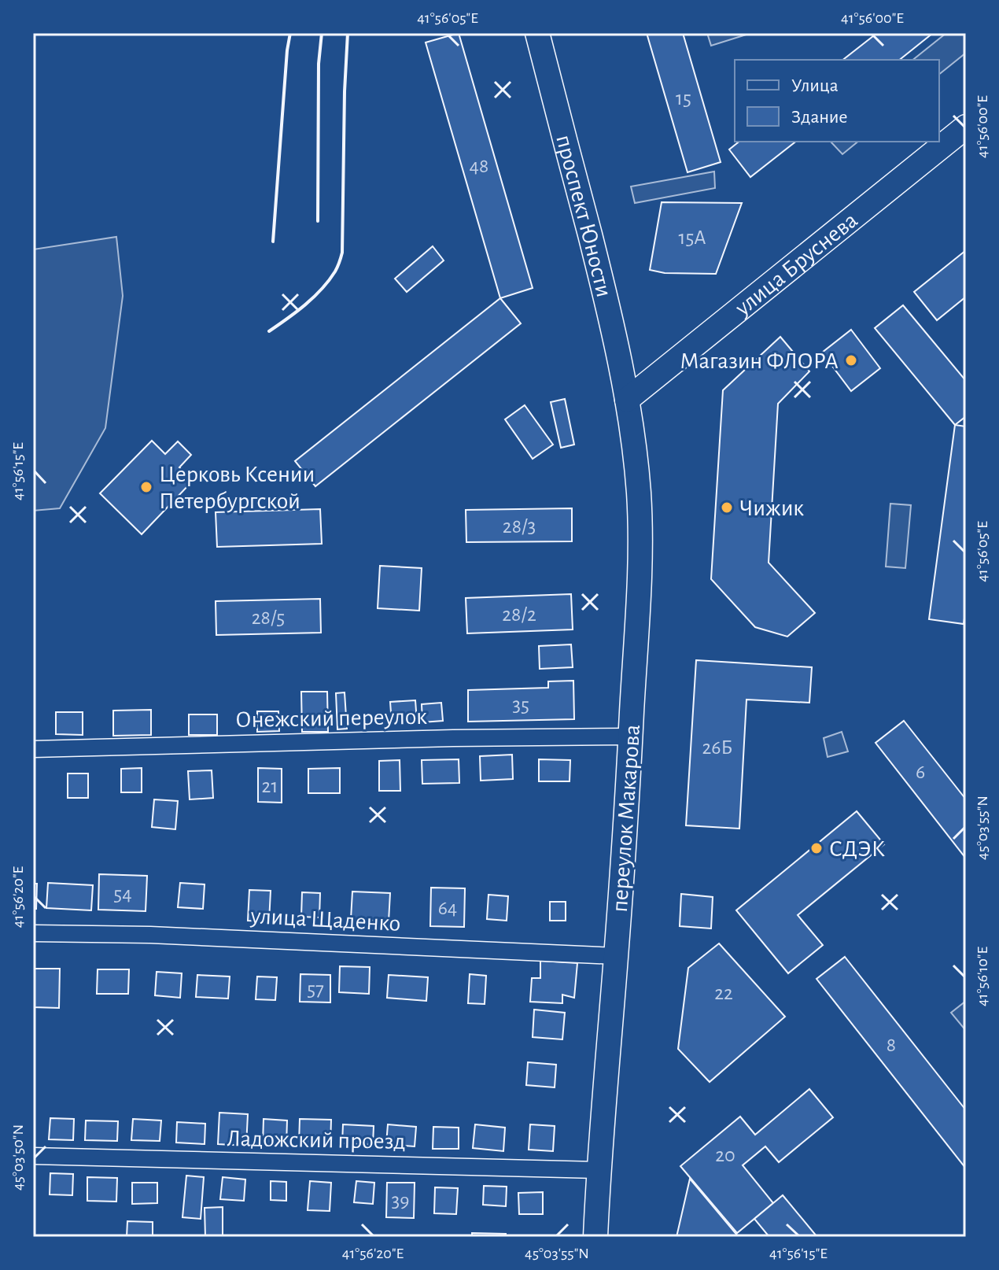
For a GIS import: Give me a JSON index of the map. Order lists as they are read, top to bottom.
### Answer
{
  "streets": {
    "main road": ["проспект Юности", "улица Бруснева", "переулок Макарова"],
    "street": ["Онежский переулок", "улица Щаденко", "Ладожский проезд"]
  },
  "crossings": [
    ["проспект Юности", "улица Бруснева"],
    ["проспект Юности", "переулок Макарова"],
    ["улица Бруснева", "переулок Макарова"],
    ["Онежский переулок", "переулок Макарова"],
    ["переулок Макарова", "улица Щаденко"],
    ["переулок Макарова", "Ладожский проезд"]
  ],
  "places": [
    "Магазин ФЛОРА",
    "Церковь Ксении Петербургской",
    "Чижик",
    "СДЭК"
  ],
  "house_numbers": [
    "15",
    "48",
    "15А",
    "28/3",
    "28/2",
    "28/5",
    "35",
    "26Б",
    "6",
    "21",
    "54",
    "64",
    "57",
    "22",
    "8",
    "20",
    "39"
  ],
  "legend": ["Улица", "Здание"],
  "coordinates": [
    "41°56'05\"E",
    "41°56'00\"E",
    "41°56'15\"E",
    "45°03'55\"N",
    "41°56'20\"E",
    "41°56'10\"E",
    "45°03'50\"N"
  ]
}
